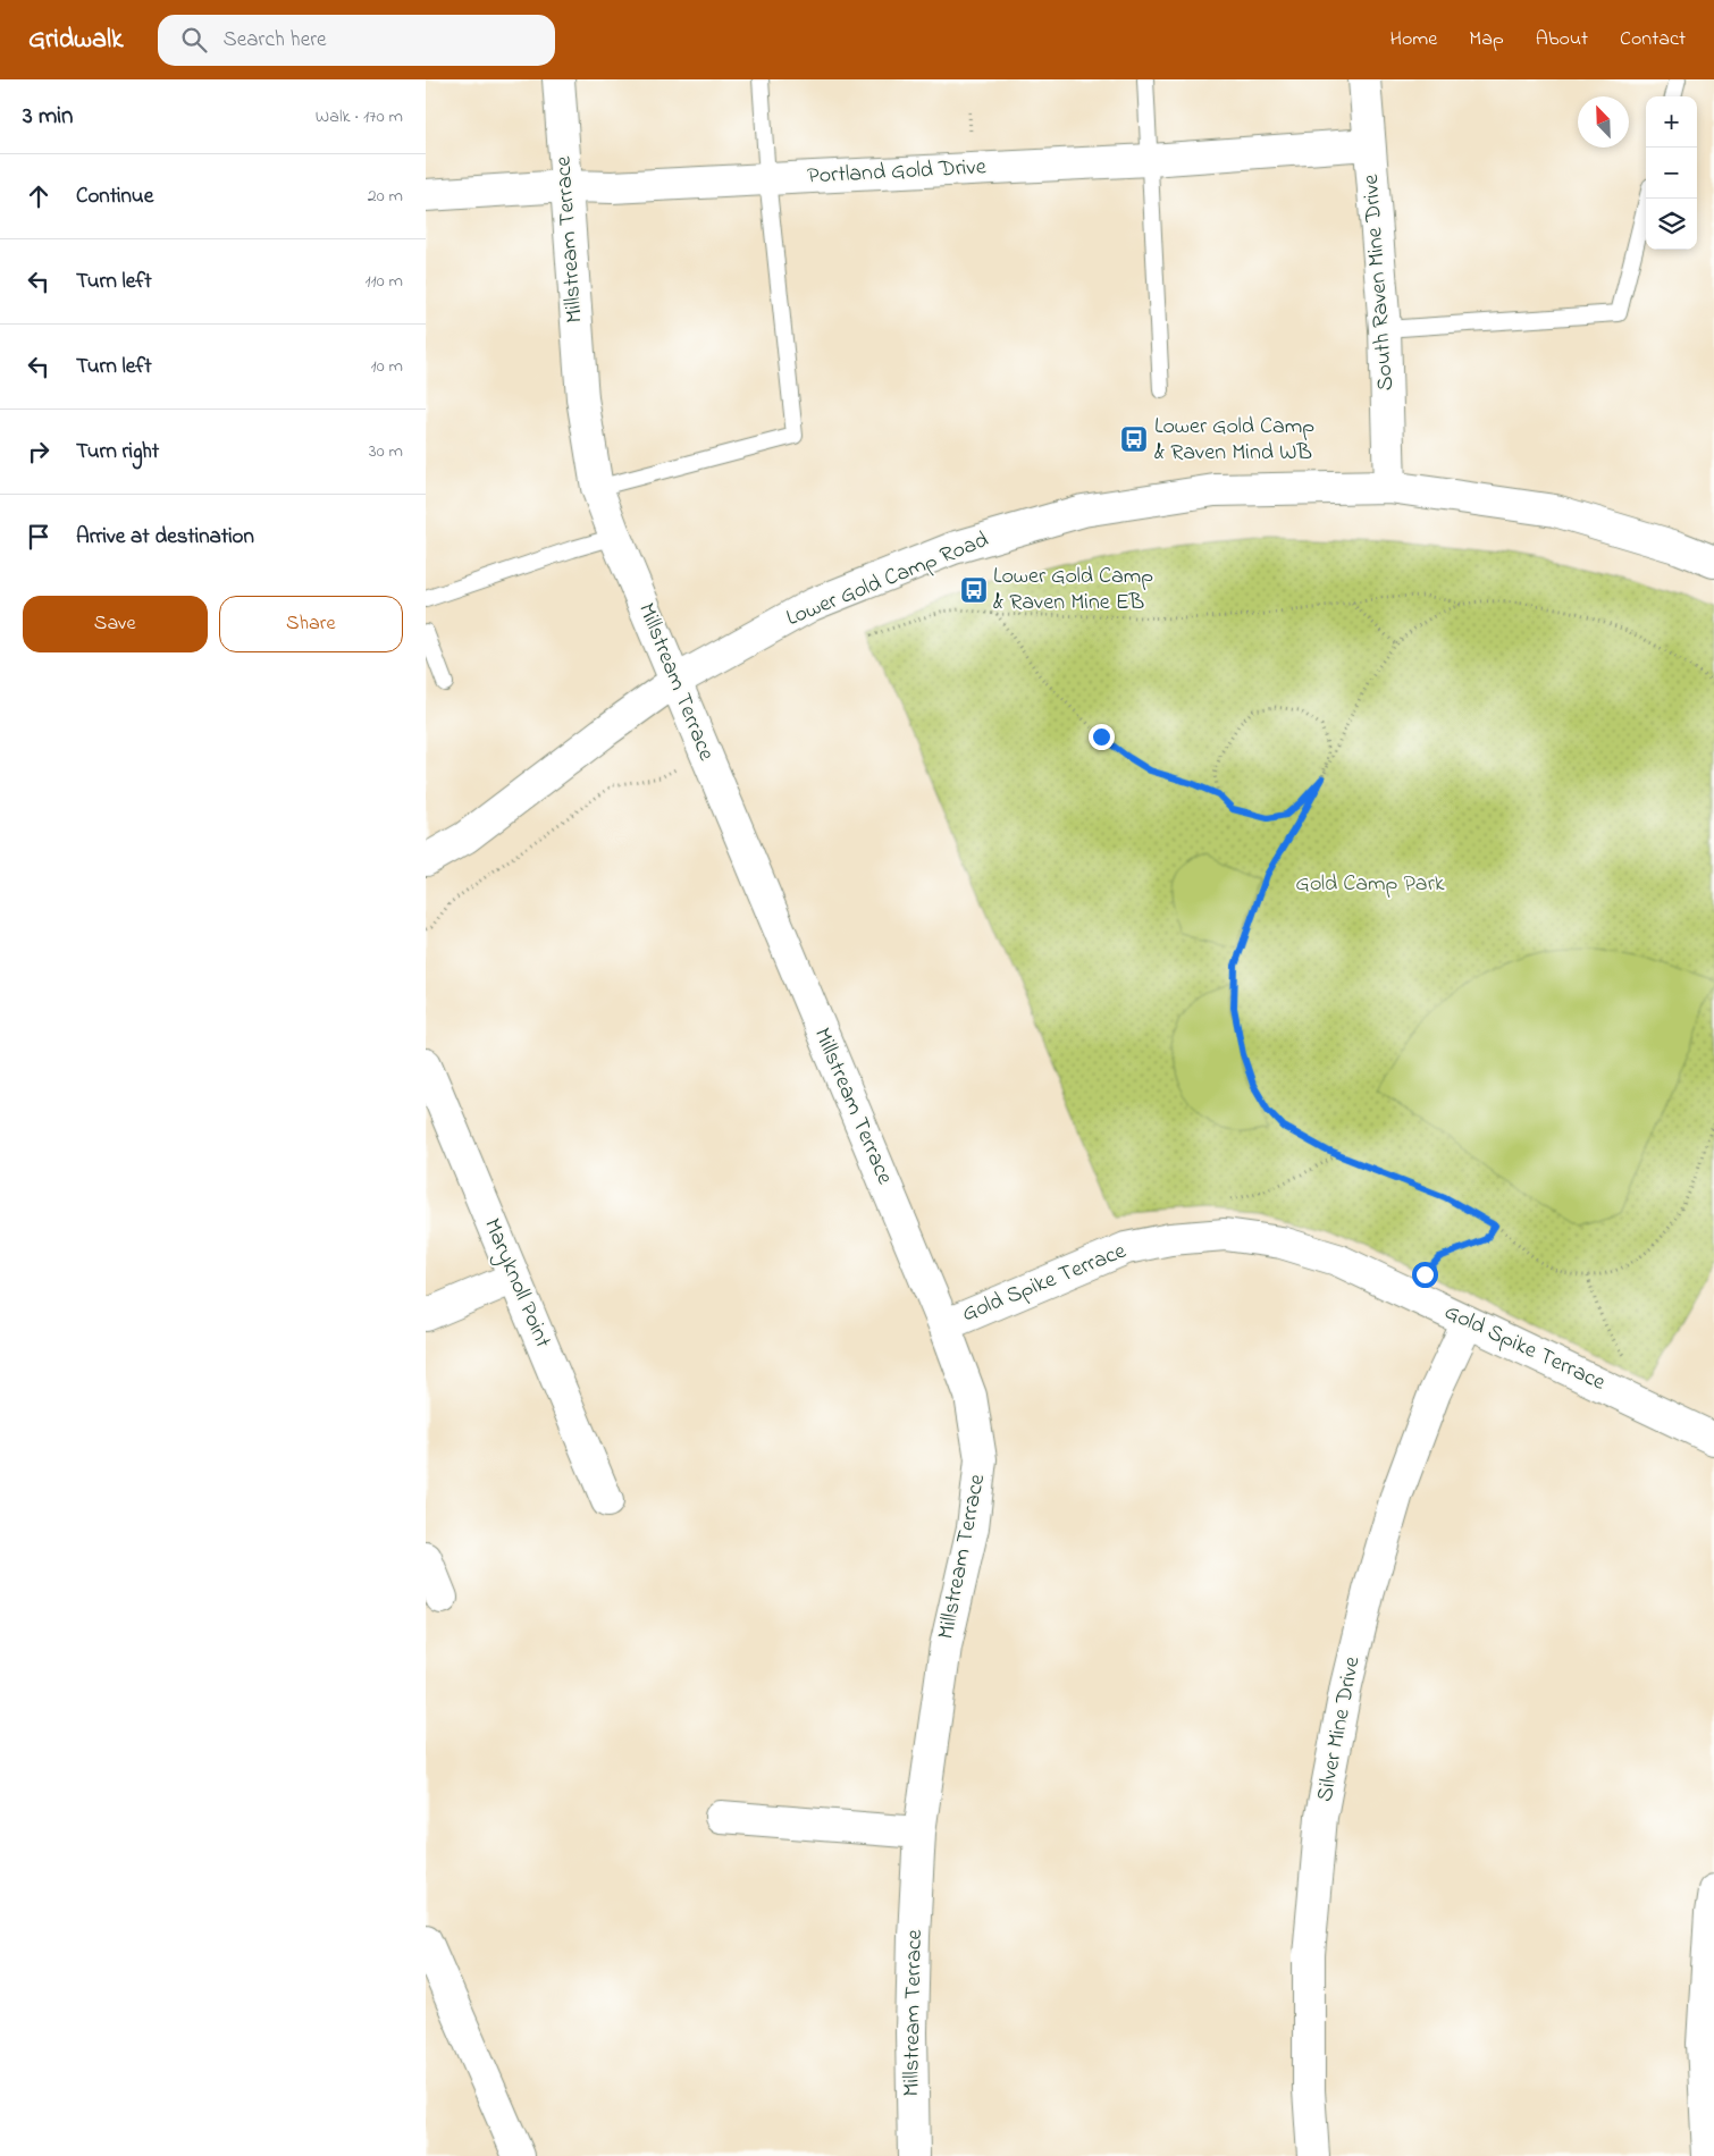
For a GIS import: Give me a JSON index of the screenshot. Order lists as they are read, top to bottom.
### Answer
{
  "streets": {
    "street": [
      "Portland Gold Drive",
      "Millstream Terrace",
      "South Raven Mine Drive",
      "Lower Gold Camp Road",
      "Maryknoll Point",
      "Gold Spike Terrace",
      "Silver Mine Drive"
    ]
  },
  "crossings": [
    ["Portland Gold Drive", "Millstream Terrace"],
    ["Portland Gold Drive", "South Raven Mine Drive"],
    ["Millstream Terrace", "Lower Gold Camp Road"],
    ["Millstream Terrace", "Gold Spike Terrace"],
    ["South Raven Mine Drive", "Lower Gold Camp Road"],
    ["Gold Spike Terrace", "Silver Mine Drive"]
  ],
  "parks": ["Gold Camp Park"],
  "places": {
    "bus stop": ["Lower Gold Camp & Raven Mind WB", "Lower Gold Camp & Raven Mine EB"]
  },
  "north": "top left",
  "page": {
    "header": "Gridwalk",
    "search": "Search here",
    "nav": [
      "Home",
      "Map",
      "About",
      "Contact"
    ],
    "heading": ["3 min", "Walk · 170 m"],
    "map_buttons": ["+", "−"],
    "list": [
      ["Continue", "20 m"],
      ["Turn left", "110 m"],
      ["Turn left", "10 m"],
      ["Turn right", "30 m"],
      "Arrive at destination"
    ],
    "buttons": ["Save", "Share"]
  }
}
